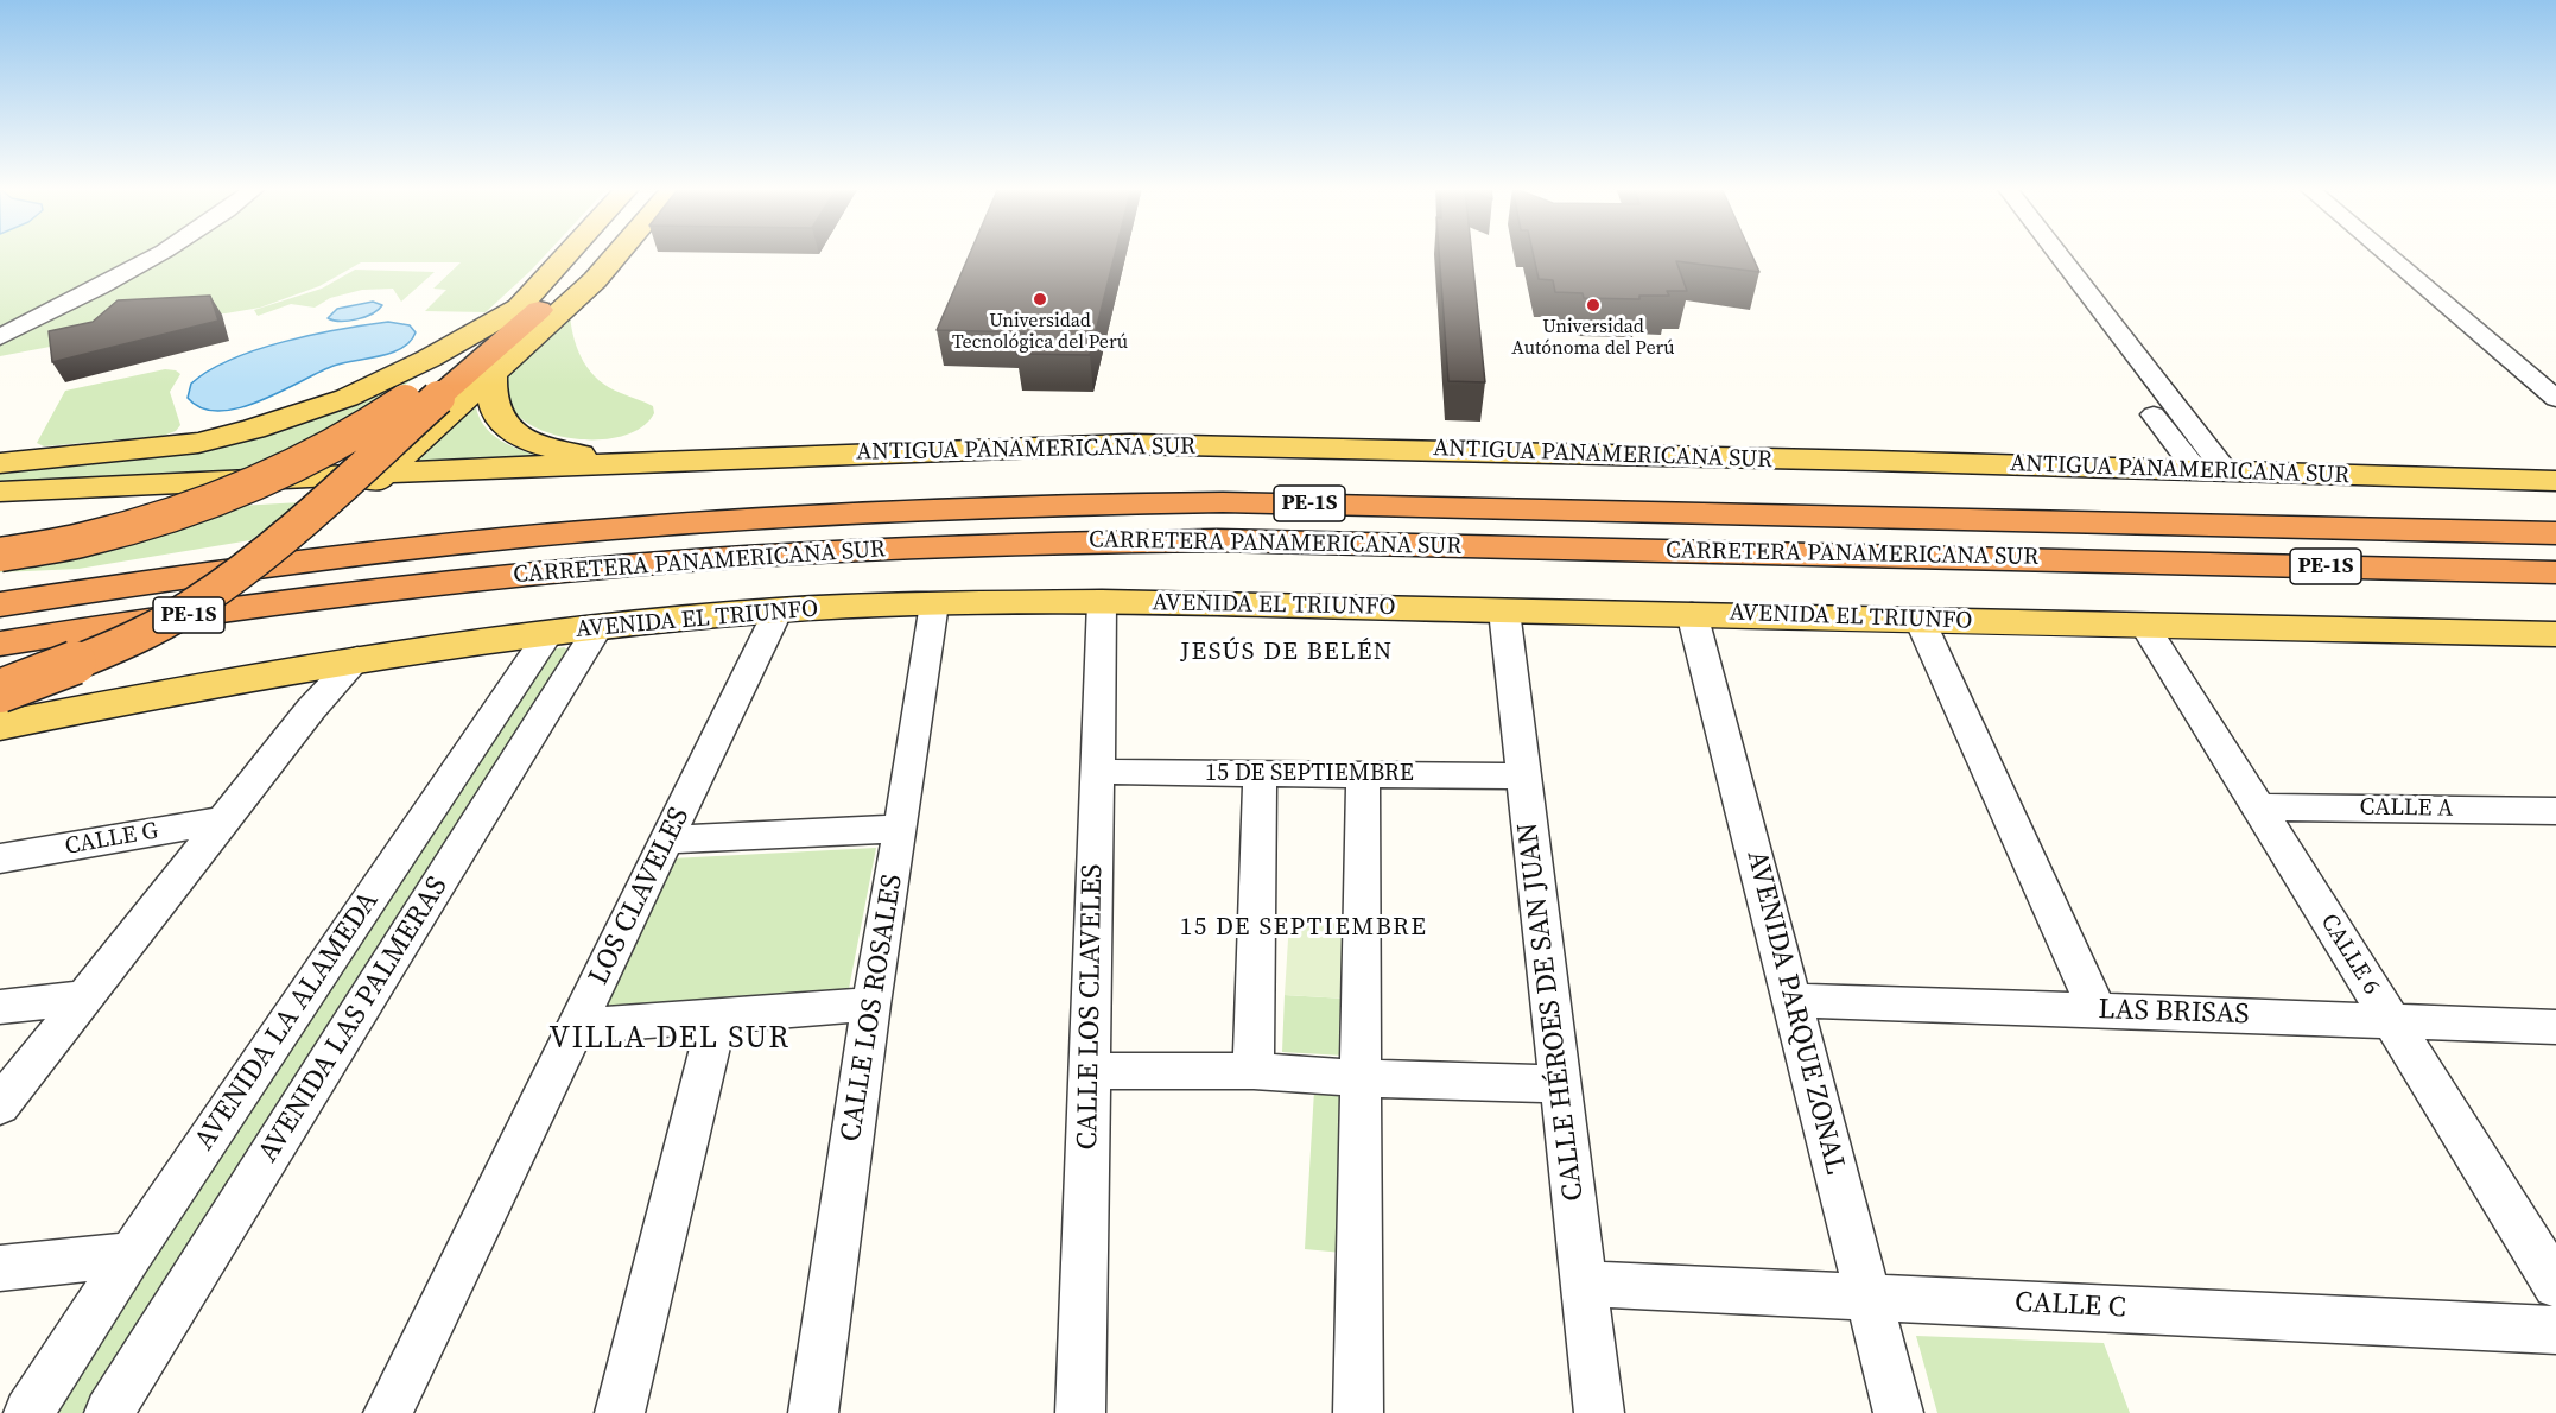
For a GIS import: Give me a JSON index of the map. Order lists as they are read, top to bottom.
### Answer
{
  "streets": {
    "highway": ["PE-1S", "CARRETERA PANAMERICANA SUR"],
    "main road": ["ANTIGUA PANAMERICANA SUR", "AVENIDA EL TRIUNFO"],
    "street": [
      "15 DE SEPTIEMBRE",
      "CALLE A",
      "CALLE G",
      "LOS CLAVELES",
      "CALLE 6",
      "CALLE LOS CLAVELES",
      "CALLE LOS ROSALES",
      "CALLE HÉROES DE SAN JUAN",
      "AVENIDA PARQUE ZONAL",
      "LAS BRISAS",
      "AVENIDA LAS PALMERAS",
      "AVENIDA LA ALAMEDA",
      "CALLE C"
    ]
  },
  "crossings": [
    ["AVENIDA EL TRIUNFO", "LOS CLAVELES"],
    ["AVENIDA EL TRIUNFO", "CALLE 6"],
    ["AVENIDA EL TRIUNFO", "CALLE LOS CLAVELES"],
    ["AVENIDA EL TRIUNFO", "CALLE LOS ROSALES"],
    ["AVENIDA EL TRIUNFO", "CALLE HÉROES DE SAN JUAN"],
    ["AVENIDA EL TRIUNFO", "AVENIDA PARQUE ZONAL"],
    ["AVENIDA EL TRIUNFO", "AVENIDA LAS PALMERAS"],
    ["AVENIDA EL TRIUNFO", "AVENIDA LA ALAMEDA"],
    ["15 DE SEPTIEMBRE", "CALLE LOS CLAVELES"],
    ["15 DE SEPTIEMBRE", "CALLE HÉROES DE SAN JUAN"],
    ["CALLE A", "CALLE 6"],
    ["CALLE 6", "LAS BRISAS"],
    ["CALLE HÉROES DE SAN JUAN", "CALLE C"],
    ["AVENIDA PARQUE ZONAL", "LAS BRISAS"],
    ["AVENIDA PARQUE ZONAL", "CALLE C"]
  ],
  "districts": ["JESÚS DE BELÉN", "15 DE SEPTIEMBRE", "VILLA DEL SUR"],
  "places": ["Universidad Tecnológica del Perú", "Universidad Autónoma del Perú"]
}
